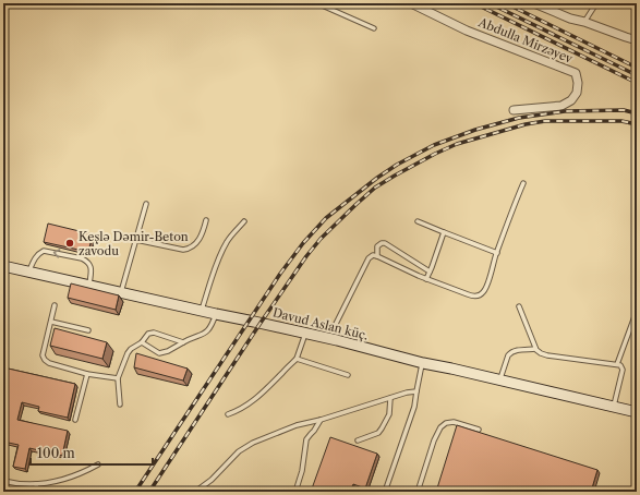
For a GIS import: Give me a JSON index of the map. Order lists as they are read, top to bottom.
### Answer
{
  "streets": {
    "street": ["Abdulla Mirzəyev", "Davud Aslan küç."]
  },
  "places": ["Keşlə Dəmir-Beton zavodu"],
  "scale_bar": "100 m"
}
